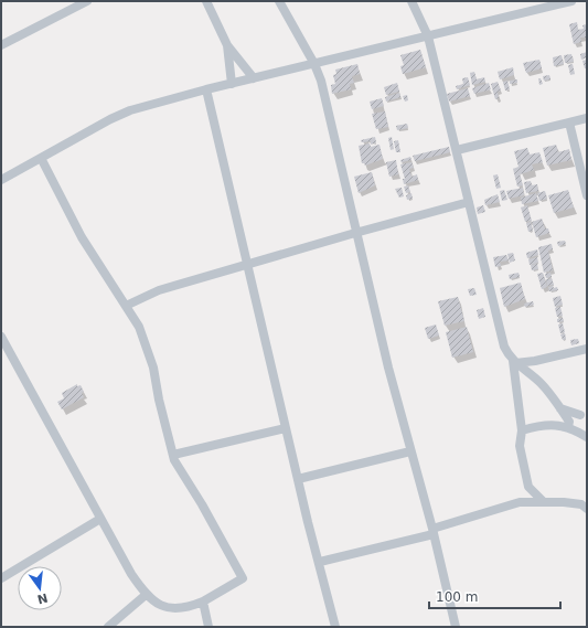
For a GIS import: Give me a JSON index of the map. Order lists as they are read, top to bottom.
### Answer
{
  "scale_bar": "100 m",
  "north": "bottom"
}
